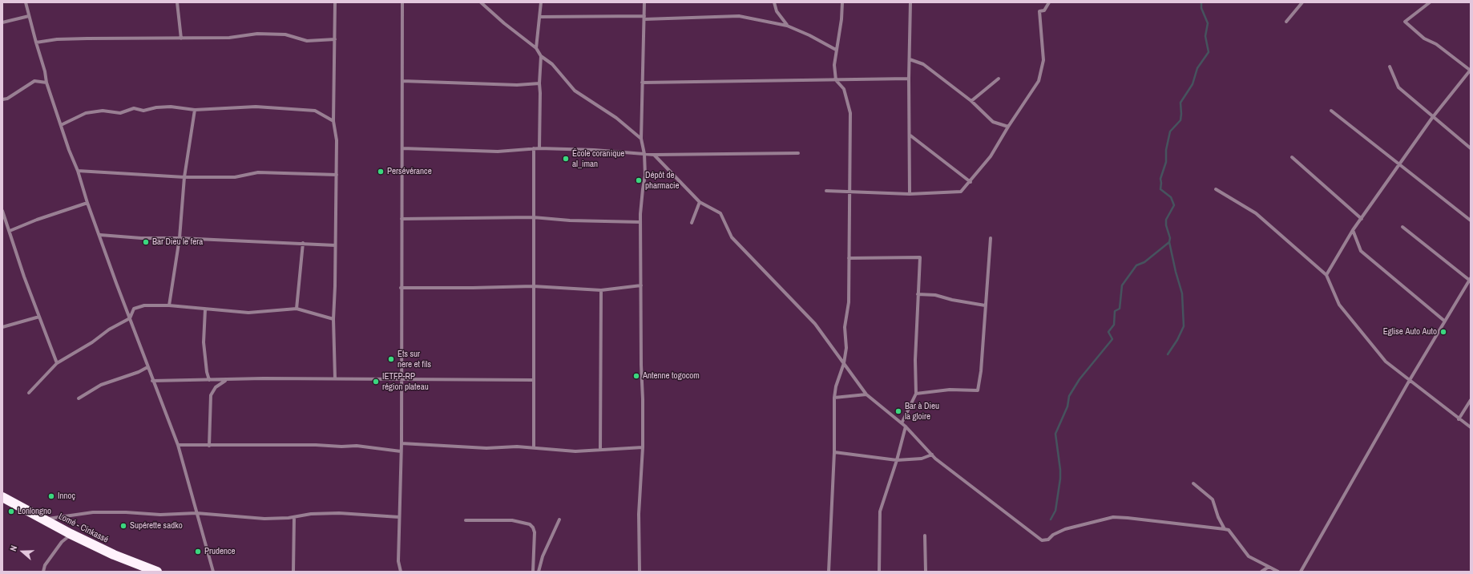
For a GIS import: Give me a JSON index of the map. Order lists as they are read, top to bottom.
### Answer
{
  "streets": {
    "highway": ["Lomé - Cinkassé"]
  },
  "places": [
    "École coranique al_iman",
    "Persévérance",
    "Dépôt de pharmacie",
    "Bar Dieu le fera",
    "Eglise Auto Auto",
    "Ets sur nere et fils",
    "Antenne togocom",
    "IETFP-RP région plateau",
    "Bar à Dieu la gloire",
    "Innoç",
    "Lonlongno",
    "Supérette sadko",
    "Prudence"
  ],
  "north": "left"
}
